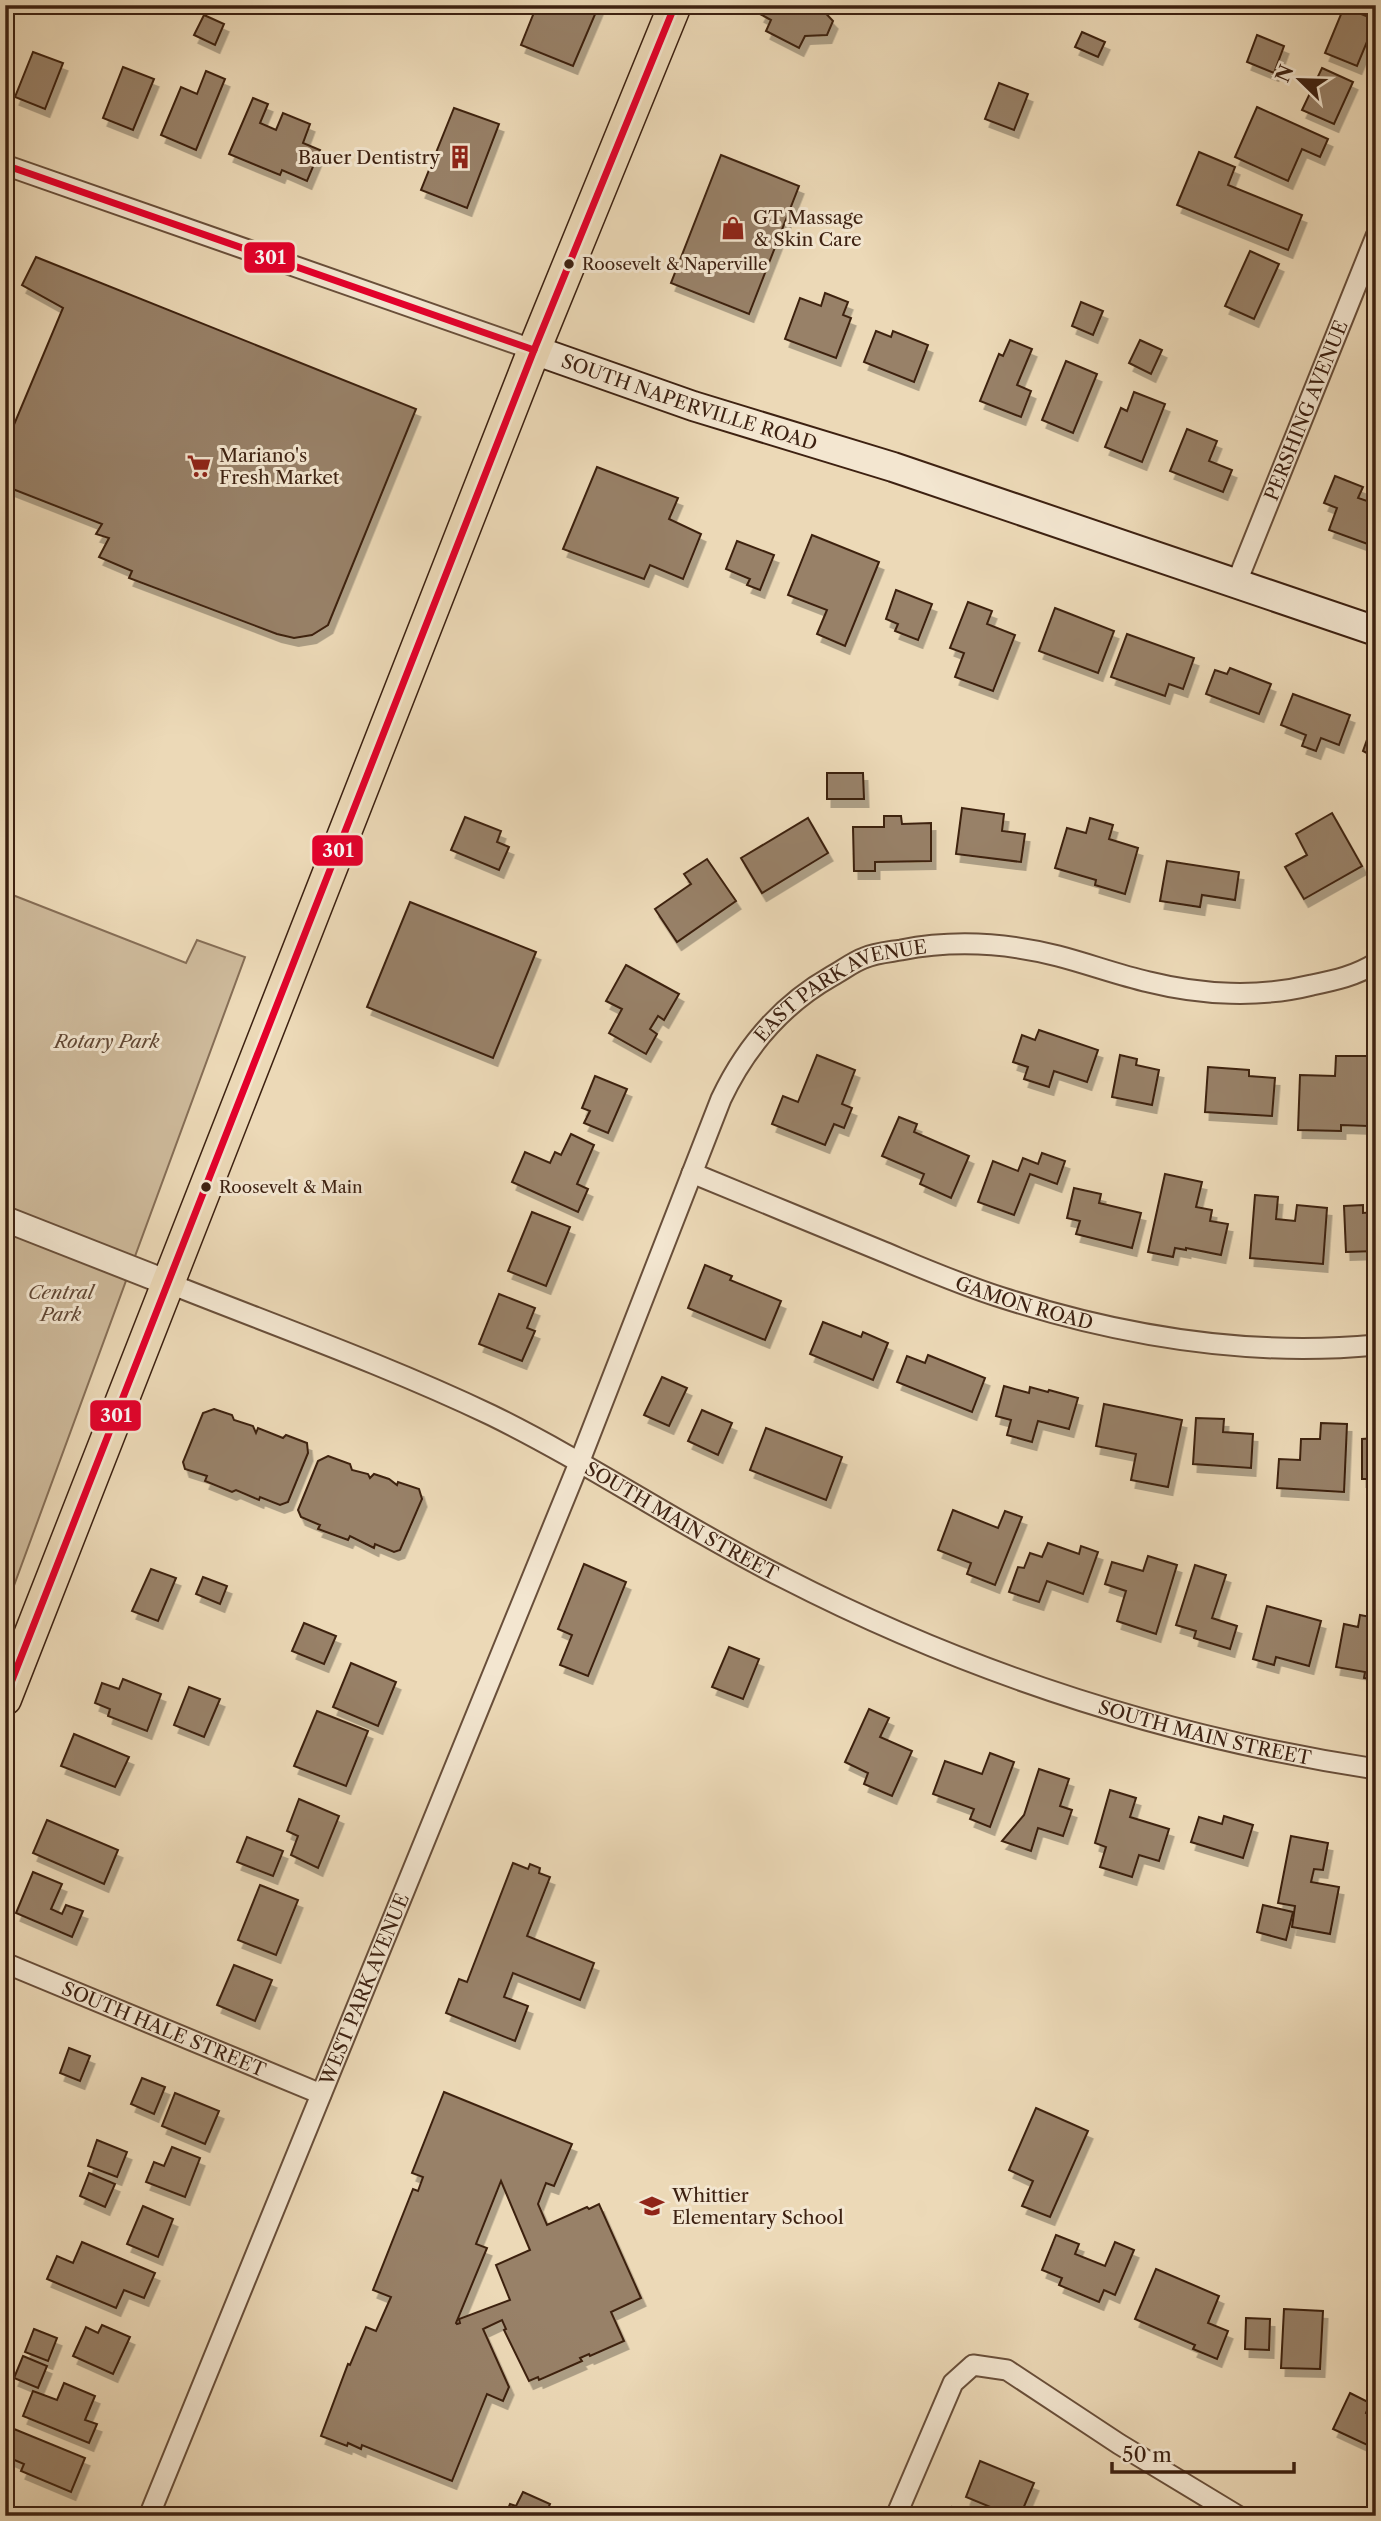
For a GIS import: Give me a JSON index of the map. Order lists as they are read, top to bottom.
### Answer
{
  "streets": {
    "main road": ["SOUTH NAPERVILLE ROAD"],
    "street": [
      "PERSHING AVENUE",
      "EAST PARK AVENUE",
      "GAMON ROAD",
      "SOUTH MAIN STREET",
      "WEST PARK AVENUE",
      "SOUTH HALE STREET"
    ]
  },
  "crossings": [
    ["SOUTH NAPERVILLE ROAD", "PERSHING AVENUE"],
    ["EAST PARK AVENUE", "GAMON ROAD"],
    ["EAST PARK AVENUE", "SOUTH MAIN STREET"],
    ["EAST PARK AVENUE", "WEST PARK AVENUE"],
    ["SOUTH MAIN STREET", "WEST PARK AVENUE"],
    ["WEST PARK AVENUE", "SOUTH HALE STREET"]
  ],
  "parks": ["Rotary Park", "Central Park"],
  "places": {
    "building": ["Bauer Dentistry"],
    "shop": ["GT Massage & Skin Care"],
    "other": ["Roosevelt & Naperville", "Roosevelt & Main"],
    "supermarket": ["Mariano's Fresh Market"],
    "school or university": ["Whittier Elementary School"]
  },
  "lines": ["transit line 301"],
  "scale_bar": "50 m",
  "north": "top left"
}
